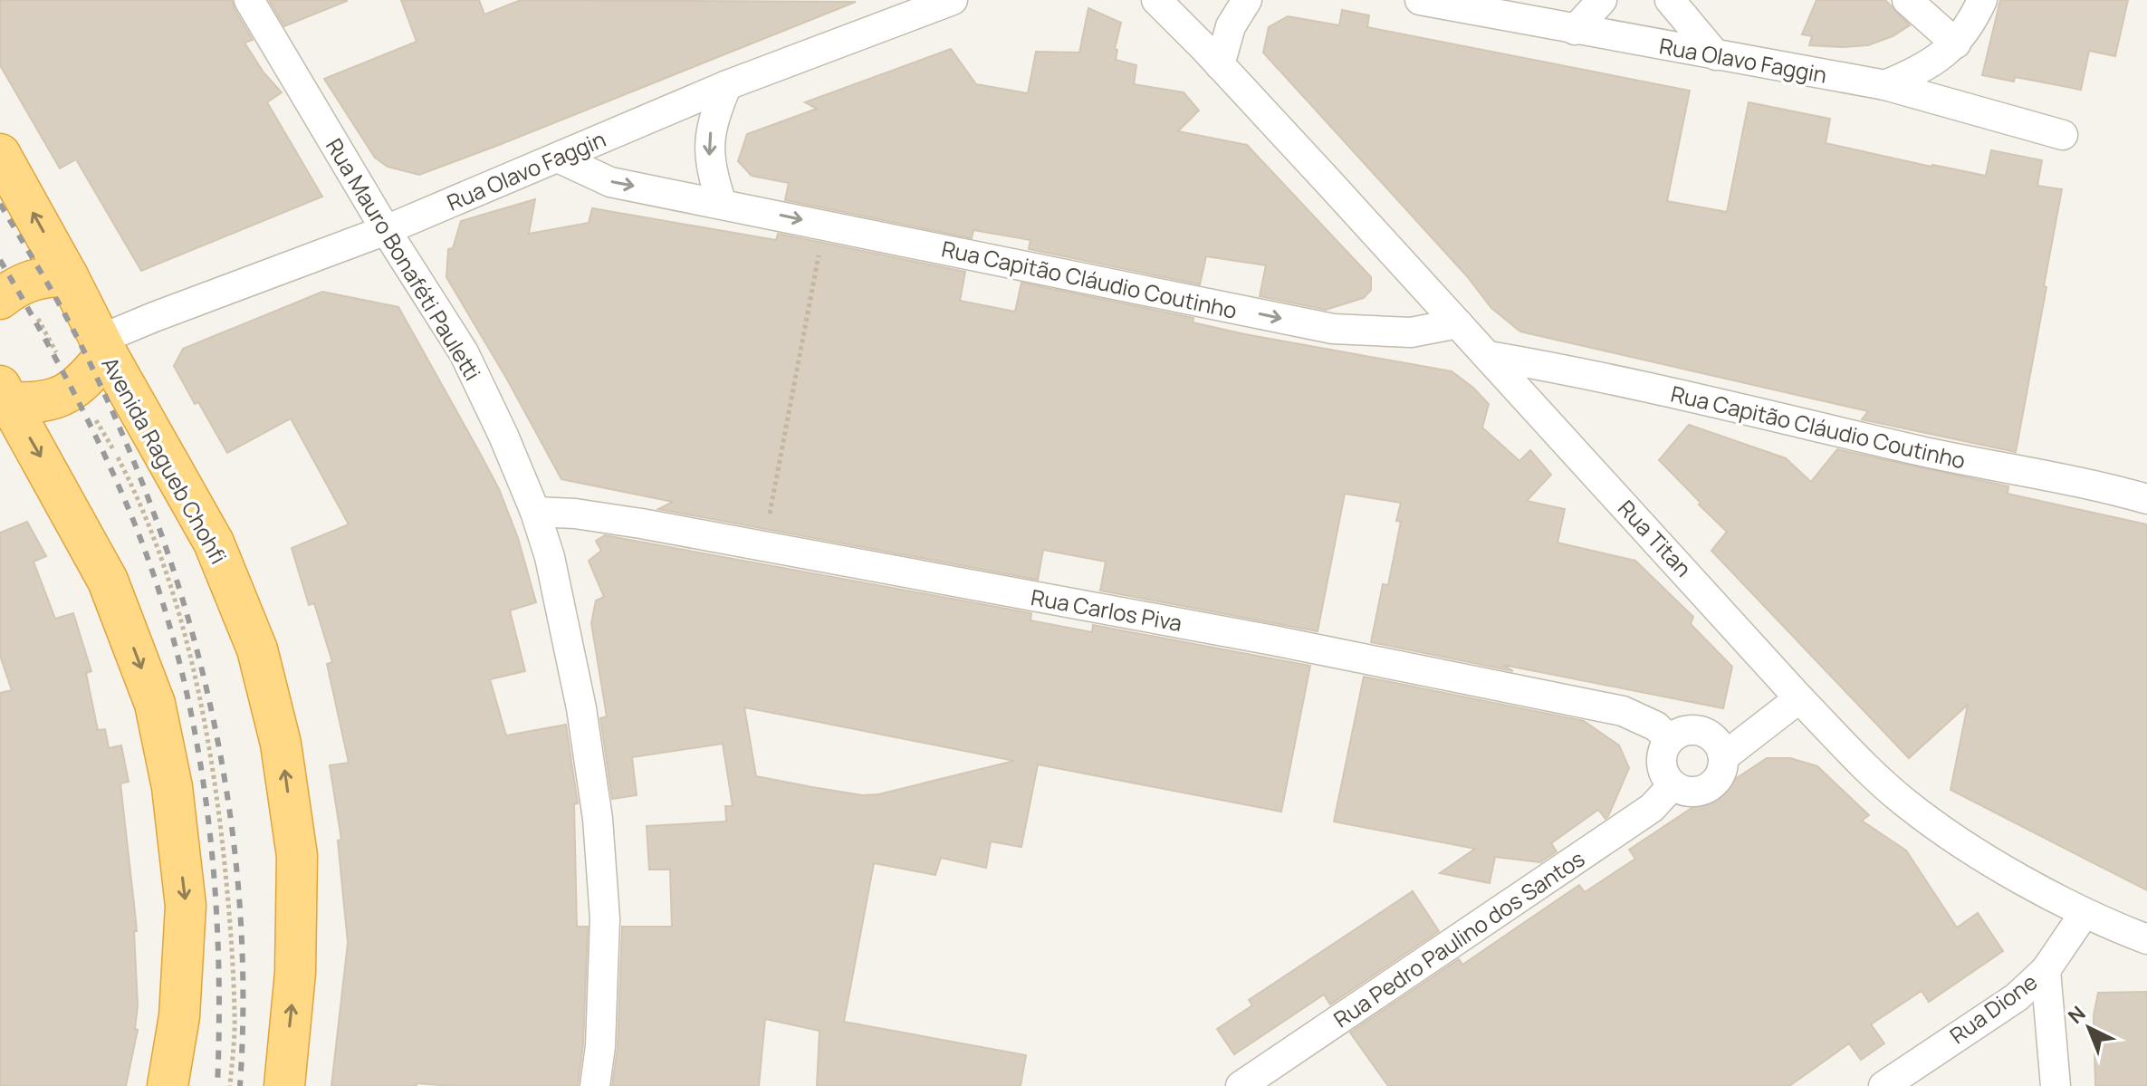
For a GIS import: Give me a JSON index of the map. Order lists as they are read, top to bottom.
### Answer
{
  "streets": {
    "highway": ["Avenida Ragueb Chohfi"],
    "street": [
      "Rua Olavo Faggin",
      "Rua Mauro Bonaféti Pauletti",
      "Rua Capitão Cláudio Coutinho",
      "Rua Titan",
      "Rua Carlos Piva",
      "Rua Pedro Paulino dos Santos",
      "Rua Dione"
    ]
  },
  "crossings": [
    ["Rua Olavo Faggin", "Rua Mauro Bonaféti Pauletti"],
    ["Rua Olavo Faggin", "Rua Capitão Cláudio Coutinho"],
    ["Rua Olavo Faggin", "Avenida Ragueb Chohfi"],
    ["Rua Mauro Bonaféti Pauletti", "Rua Carlos Piva"],
    ["Rua Capitão Cláudio Coutinho", "Rua Titan"],
    ["Rua Titan", "Rua Dione"],
    ["Rua Carlos Piva", "Rua Pedro Paulino dos Santos"]
  ],
  "one_way": ["Rua Capitão Cláudio Coutinho"],
  "north": "top left"
}
